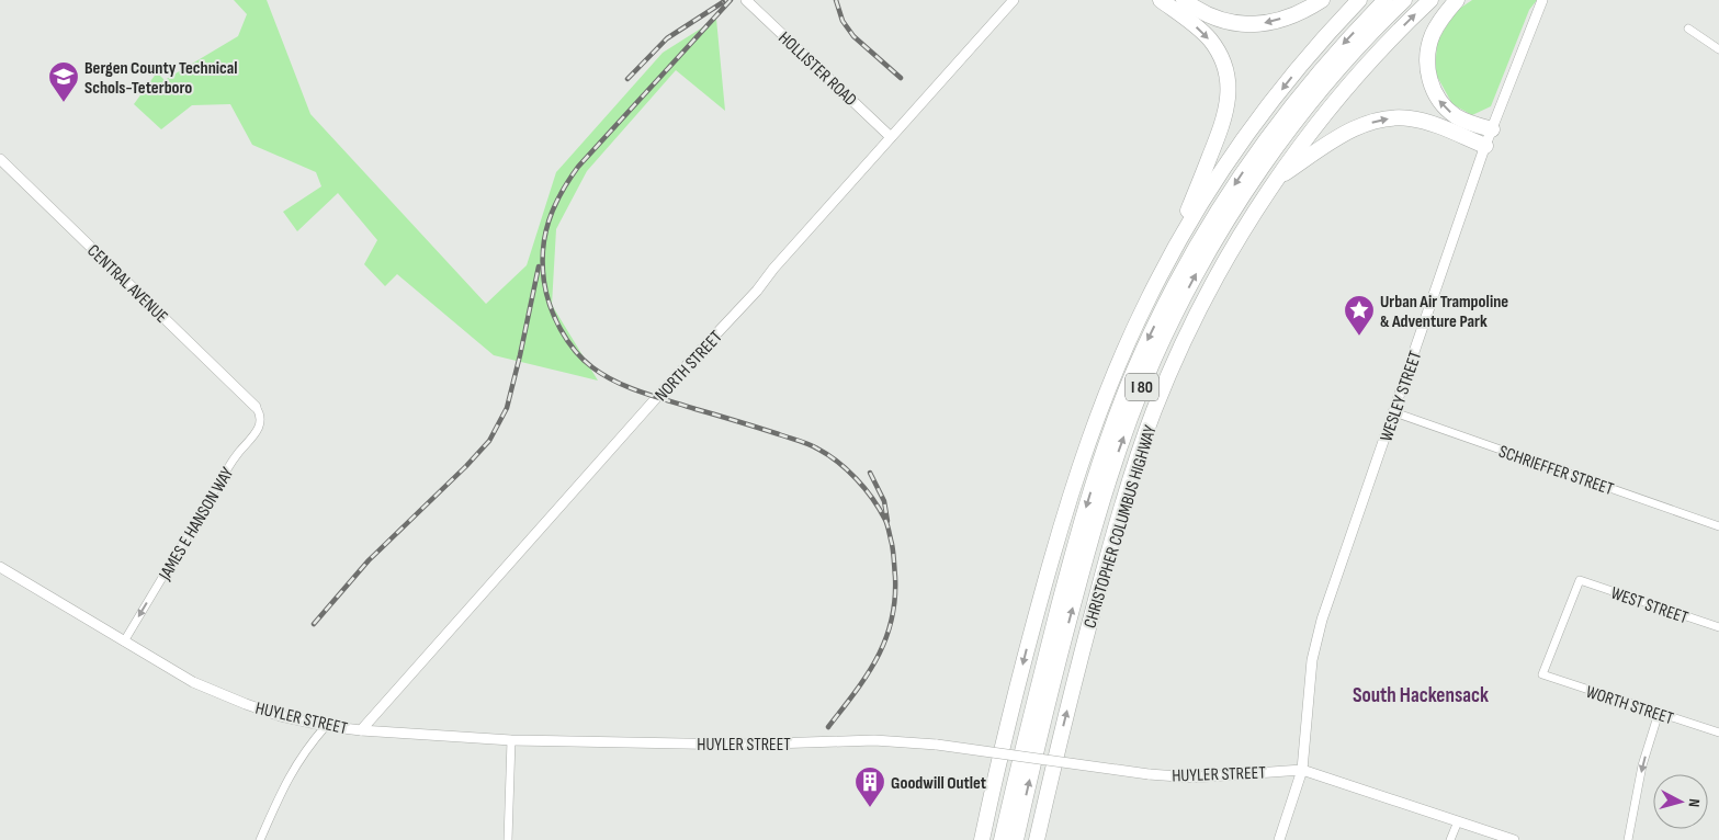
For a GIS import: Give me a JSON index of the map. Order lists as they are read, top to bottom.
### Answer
{
  "streets": {
    "highway": ["I 80", "CHRISTOPHER COLUMBUS HIGHWAY"],
    "street": [
      "HOLLISTER ROAD",
      "CENTRAL AVENUE",
      "NORTH STREET",
      "WESLEY STREET",
      "SCHRIEFFER STREET",
      "JAMES E HANSON WAY",
      "WEST STREET",
      "WORTH STREET",
      "HUYLER STREET"
    ]
  },
  "crossings": [
    ["HOLLISTER ROAD", "NORTH STREET"],
    ["CENTRAL AVENUE", "JAMES E HANSON WAY"],
    ["NORTH STREET", "HUYLER STREET"],
    ["WESLEY STREET", "SCHRIEFFER STREET"],
    ["WESLEY STREET", "HUYLER STREET"],
    ["JAMES E HANSON WAY", "HUYLER STREET"],
    ["WEST STREET", "WORTH STREET"]
  ],
  "one_way": ["JAMES E HANSON WAY"],
  "districts": ["South Hackensack"],
  "places": {
    "school or university": ["Bergen County Technical Schols-Teterboro"],
    "place": ["Urban Air Trampoline & Adventure Park"],
    "building": ["Goodwill Outlet"]
  },
  "north": "right"
}
